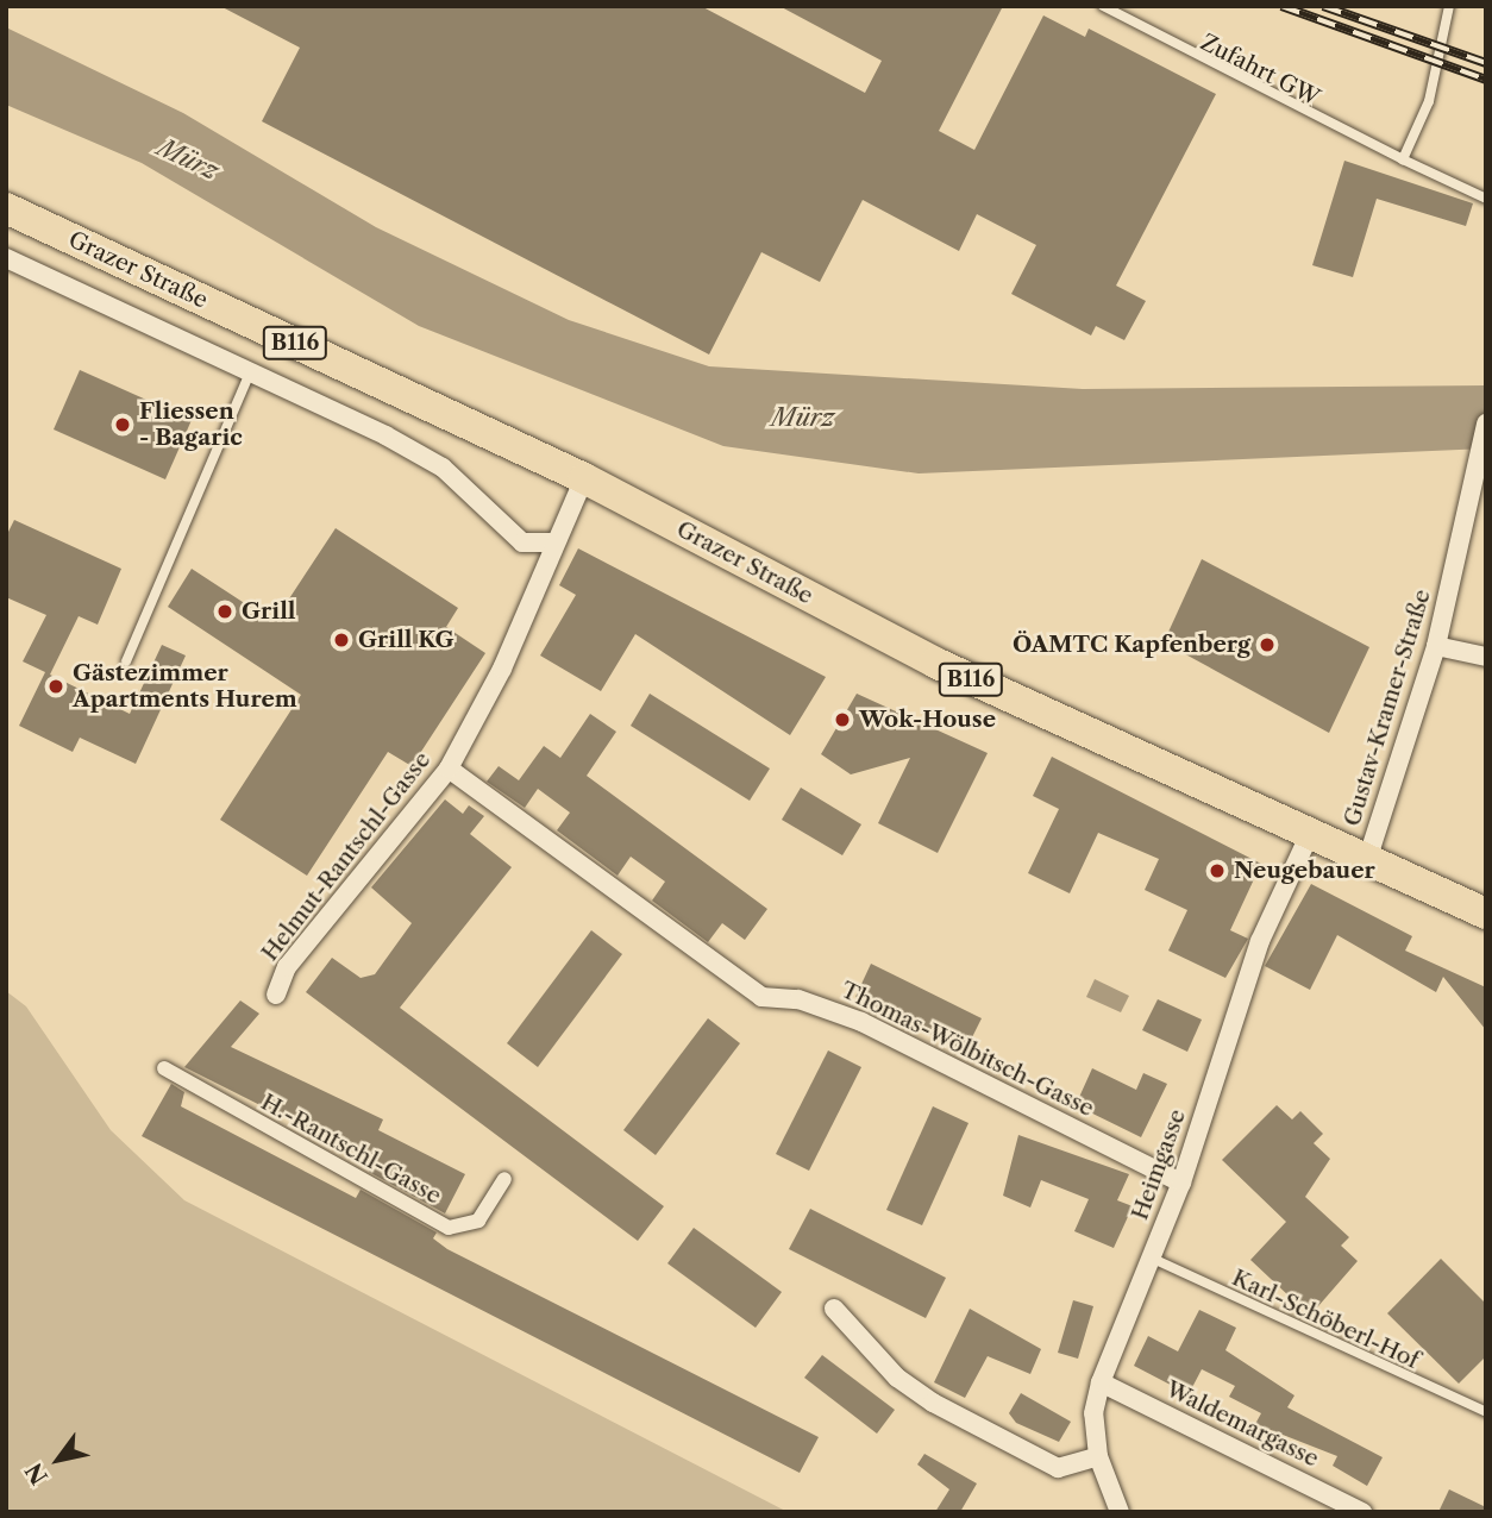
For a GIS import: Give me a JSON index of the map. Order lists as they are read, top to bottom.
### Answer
{
  "streets": {
    "main road": ["Grazer Straße", "B116"],
    "street": [
      "Gustav-Kramer-Straße",
      "Helmut-Rantschl-Gasse",
      "Thomas-Wölbitsch-Gasse",
      "H.-Rantschl-Gasse",
      "Heimgasse",
      "Waldemargasse"
    ],
    "lane": ["Zufahrt GW", "Karl-Schöberl-Hof"]
  },
  "crossings": [
    ["Grazer Straße", "Gustav-Kramer-Straße"],
    ["Grazer Straße", "Helmut-Rantschl-Gasse"],
    ["Grazer Straße", "Heimgasse"],
    ["Helmut-Rantschl-Gasse", "Thomas-Wölbitsch-Gasse"],
    ["Thomas-Wölbitsch-Gasse", "Heimgasse"],
    ["Heimgasse", "Karl-Schöberl-Hof"],
    ["Heimgasse", "Waldemargasse"]
  ],
  "water": ["Mürz"],
  "places": [
    "Fliessen - Bagaric",
    "Grill",
    "Grill KG",
    "ÖAMTC Kapfenberg",
    "Gästezimmer Apartments Hurem",
    "Wok-House",
    "Neugebauer"
  ],
  "north": "bottom left"
}
